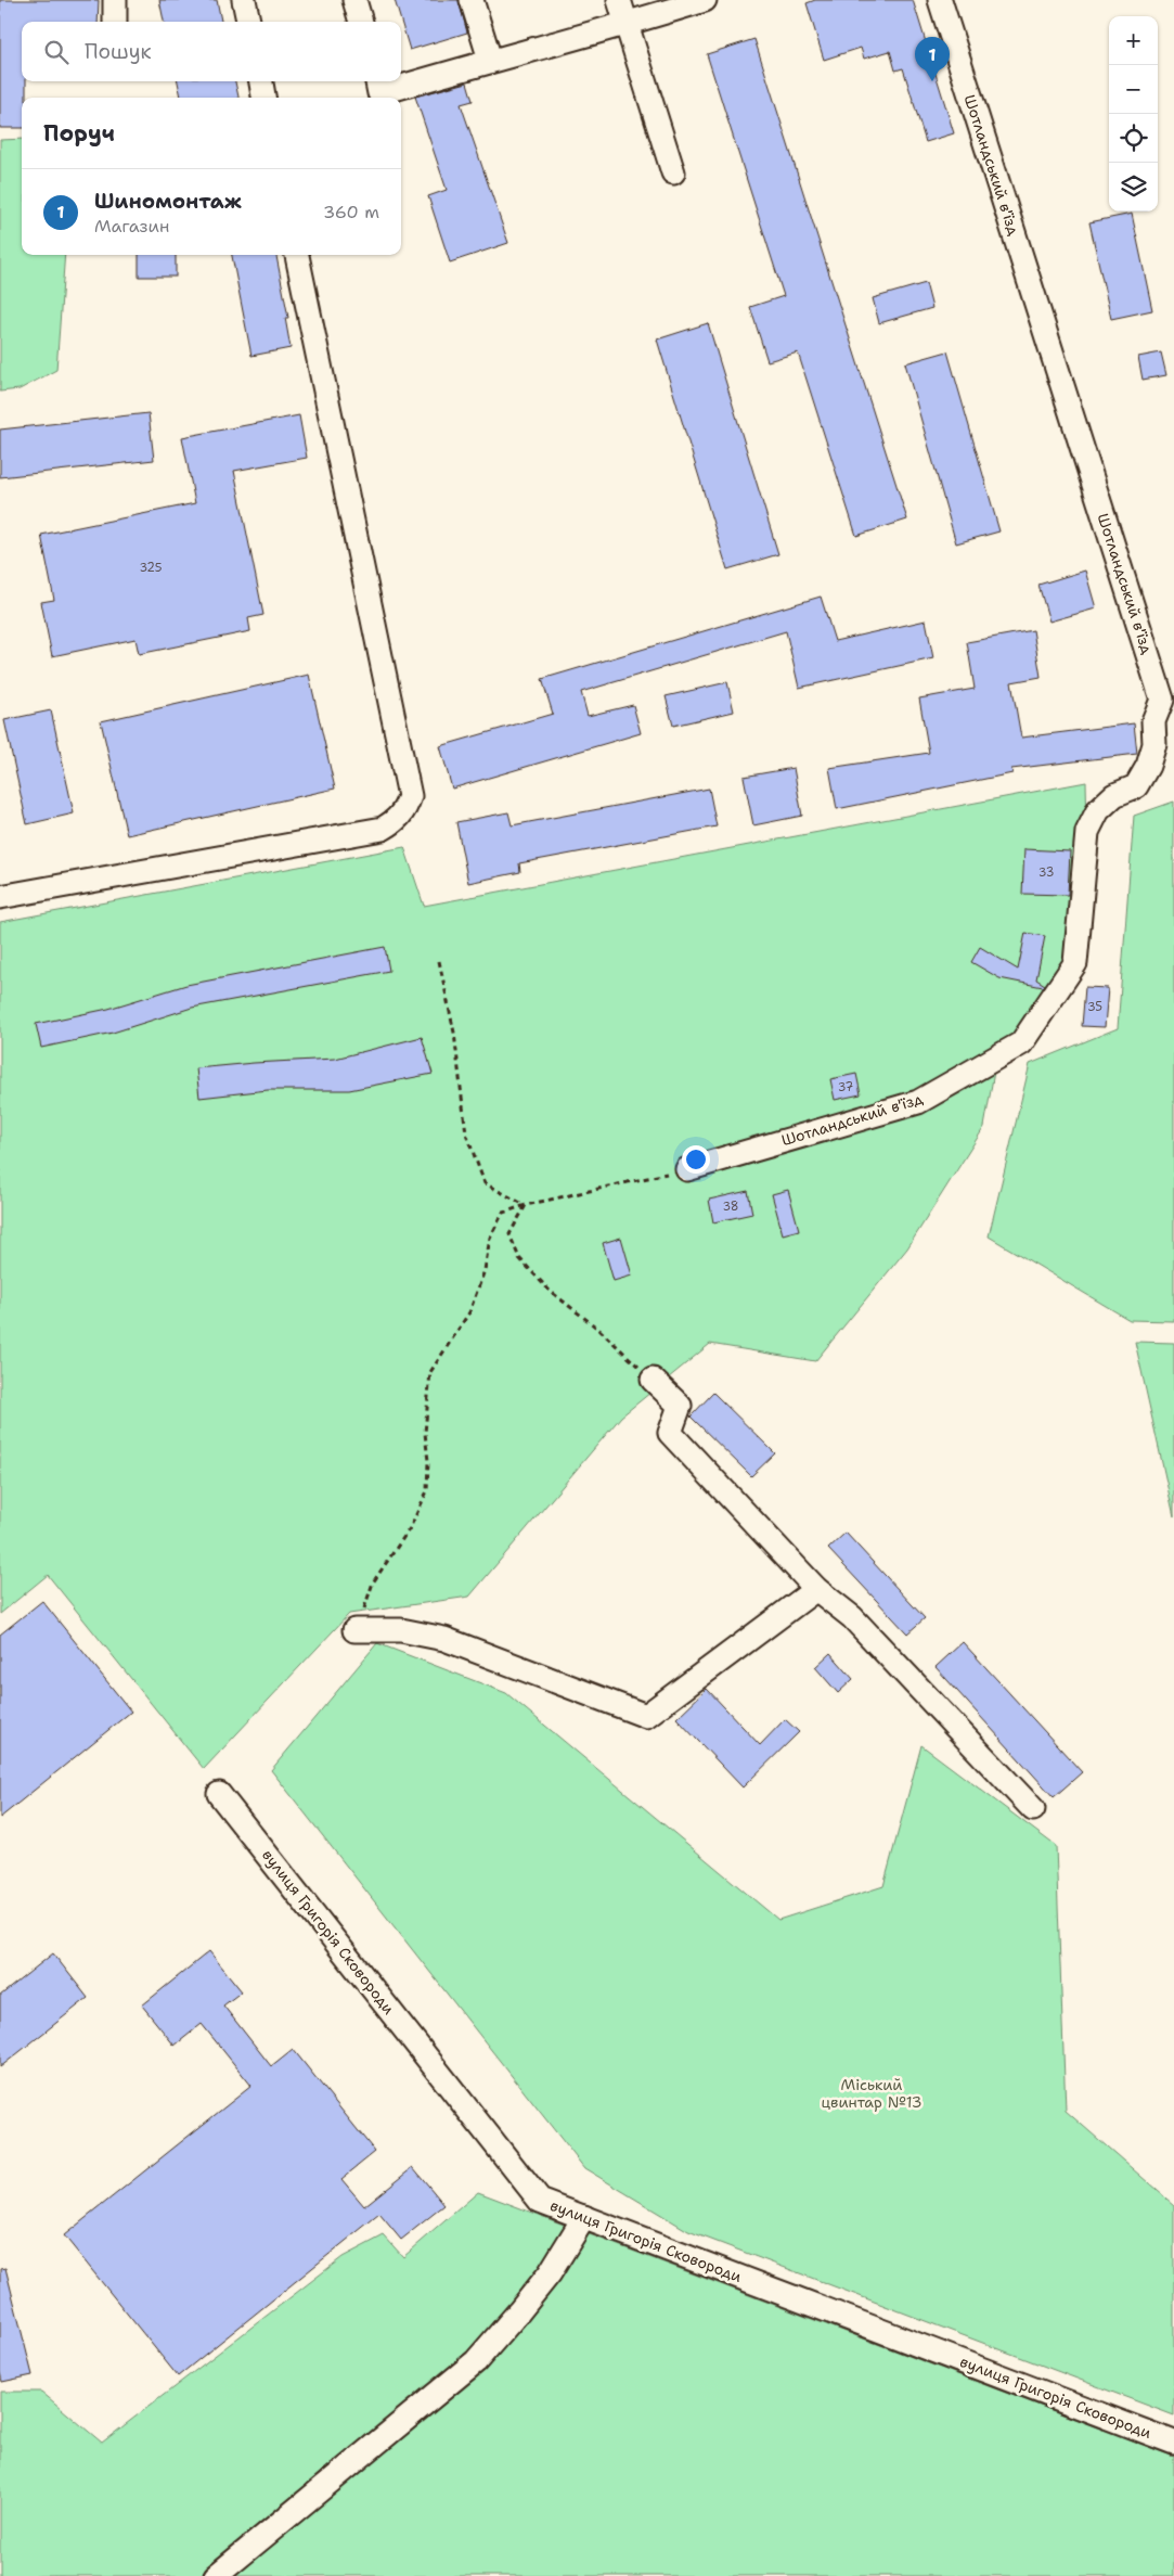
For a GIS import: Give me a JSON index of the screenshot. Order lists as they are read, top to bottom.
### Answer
{
  "streets": {
    "street": ["Шотландський в'їзд", "вулиця Григорія Сковороди"]
  },
  "parks": ["Міський цвинтар №13"],
  "house_numbers": [
    "325",
    "33",
    "35",
    "37",
    "38"
  ],
  "page": {
    "map_buttons": ["+", "−"],
    "search": "Пошук",
    "pins": "1",
    "heading": "Поруч",
    "list": [
      {
        "mark": "1",
        "name": "Шиномонтаж",
        "note": "Магазин",
        "value": "360 m"
      }
    ]
  }
}
